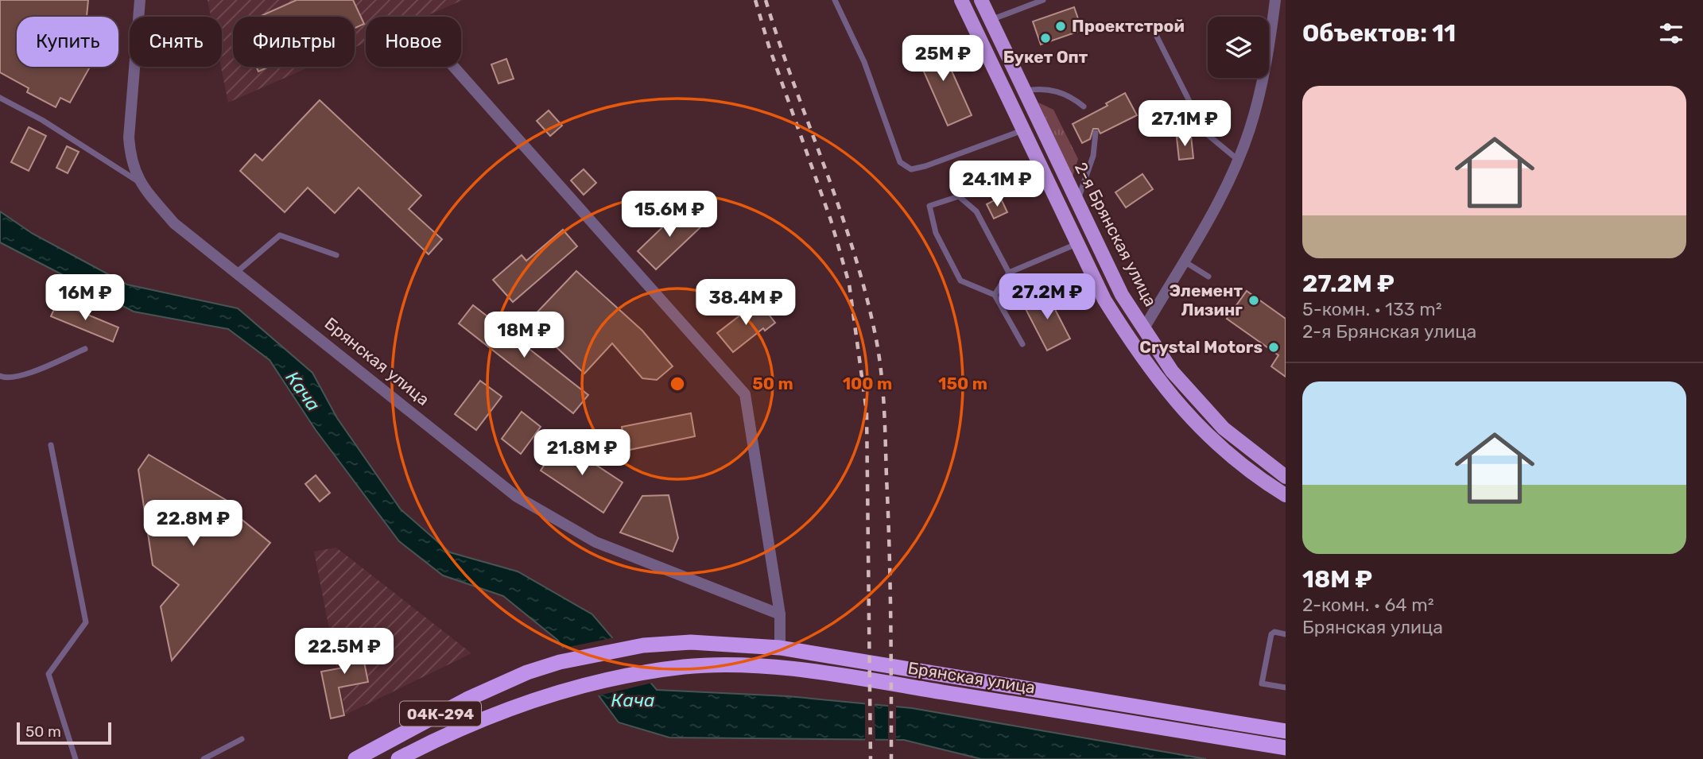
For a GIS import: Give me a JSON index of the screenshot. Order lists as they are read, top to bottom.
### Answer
{
  "streets": {
    "highway": ["Брянская улица", "04К-294"],
    "main road": ["2-я Брянская улица"]
  },
  "water": ["Кача"],
  "places": [
    "Проектстрой",
    "Букет Опт",
    "Элемент Лизинг",
    "Crystal Motors"
  ],
  "scale_bar": "50 m",
  "page": {
    "heading": "Объектов: 11",
    "chip": [
      "Купить",
      "Снять",
      "Фильтры",
      "Новое"
    ],
    "price": [
      "25M ₽",
      "27.1M ₽",
      "24.1M ₽",
      "15.6M ₽",
      "27.2M ₽",
      "16M ₽",
      "38.4M ₽",
      "18M ₽",
      "21.8M ₽",
      "22.8M ₽",
      "22.5M ₽"
    ],
    "list": [
      {
        "name": "27.2M ₽",
        "note": "5-комн. · 133 m² · 2-я Брянская улица"
      },
      {
        "name": "18M ₽",
        "note": "2-комн. · 64 m² · Брянская улица"
      }
    ],
    "scale": "50 m"
  },
  "rings": ["50 m", "100 m", "150 m"]
}
